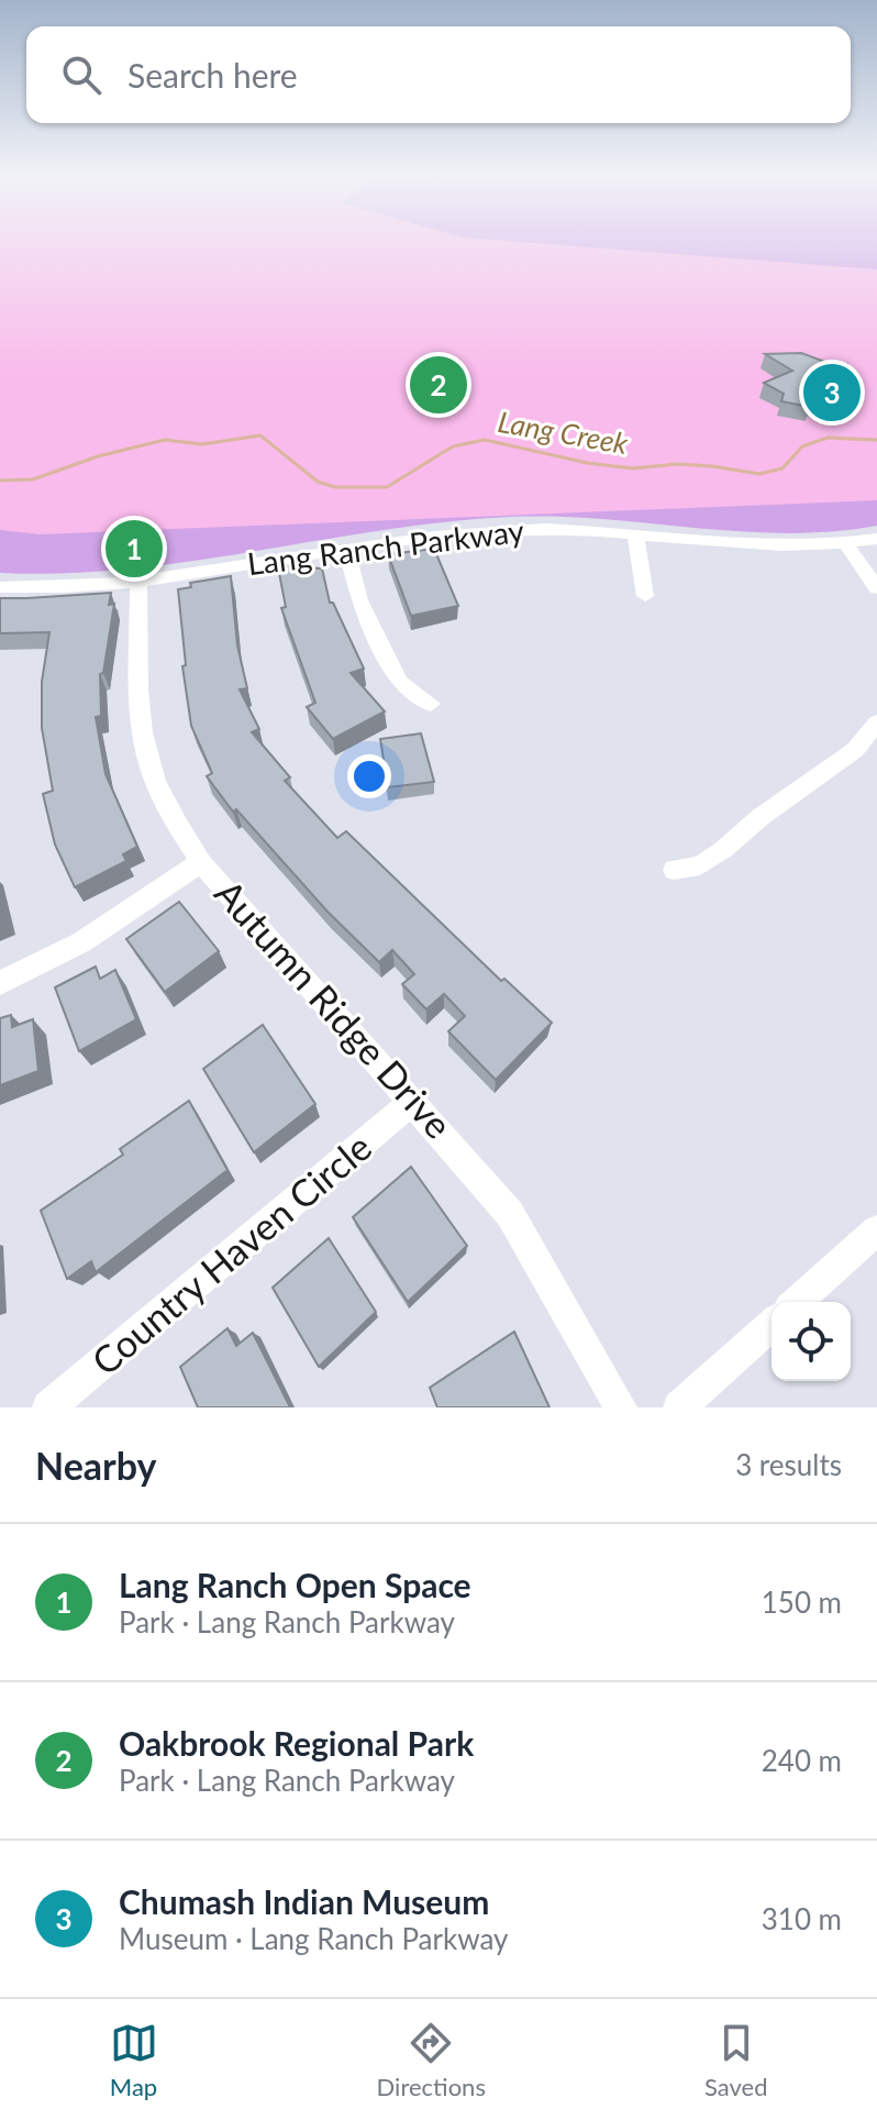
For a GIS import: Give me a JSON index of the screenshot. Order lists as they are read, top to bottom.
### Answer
{
  "streets": {
    "street": ["Lang Ranch Parkway", "Autumn Ridge Drive", "Country Haven Circle"]
  },
  "crossings": [
    ["Lang Ranch Parkway", "Autumn Ridge Drive"],
    ["Autumn Ridge Drive", "Country Haven Circle"]
  ],
  "water": ["Lang Creek"],
  "page": {
    "search": "Search here",
    "pins": ["2", "3", "1"],
    "heading": ["Nearby", "3 results"],
    "list": [
      {
        "mark": "1",
        "name": "Lang Ranch Open Space",
        "note": "Park · Lang Ranch Parkway",
        "value": "150 m"
      },
      {
        "mark": "2",
        "name": "Oakbrook Regional Park",
        "note": "Park · Lang Ranch Parkway",
        "value": "240 m"
      },
      {
        "mark": "3",
        "name": "Chumash Indian Museum",
        "note": "Museum · Lang Ranch Parkway",
        "value": "310 m"
      }
    ],
    "nav": ["Map", "Directions", "Saved"]
  }
}
